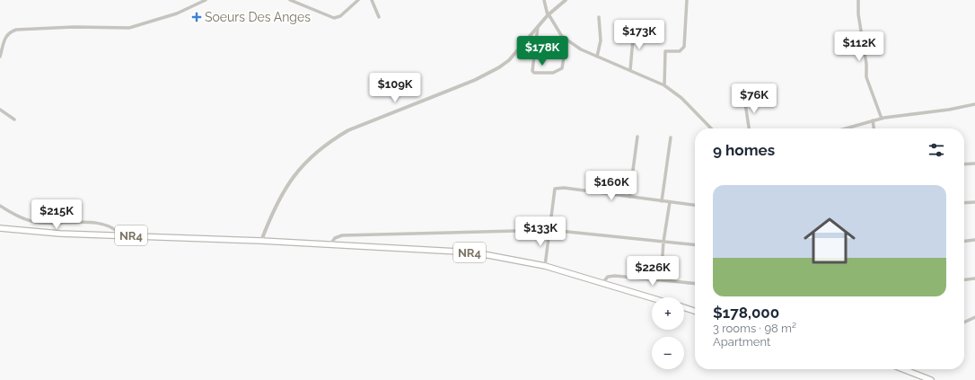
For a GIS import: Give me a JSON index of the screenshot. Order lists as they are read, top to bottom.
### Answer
{
  "streets": {
    "highway": ["NR4"]
  },
  "places": {
    "health": ["Soeurs Des Anges"]
  },
  "page": {
    "price": [
      "$173K",
      "$112K",
      "$178K",
      "$109K",
      "$76K",
      "$160K",
      "$215K",
      "$133K",
      "$226K"
    ],
    "heading": "9 homes",
    "list": [
      {
        "name": "$178,000",
        "note": "3 rooms · 98 m² · Apartment"
      }
    ],
    "map_buttons": ["+", "−"]
  }
}
